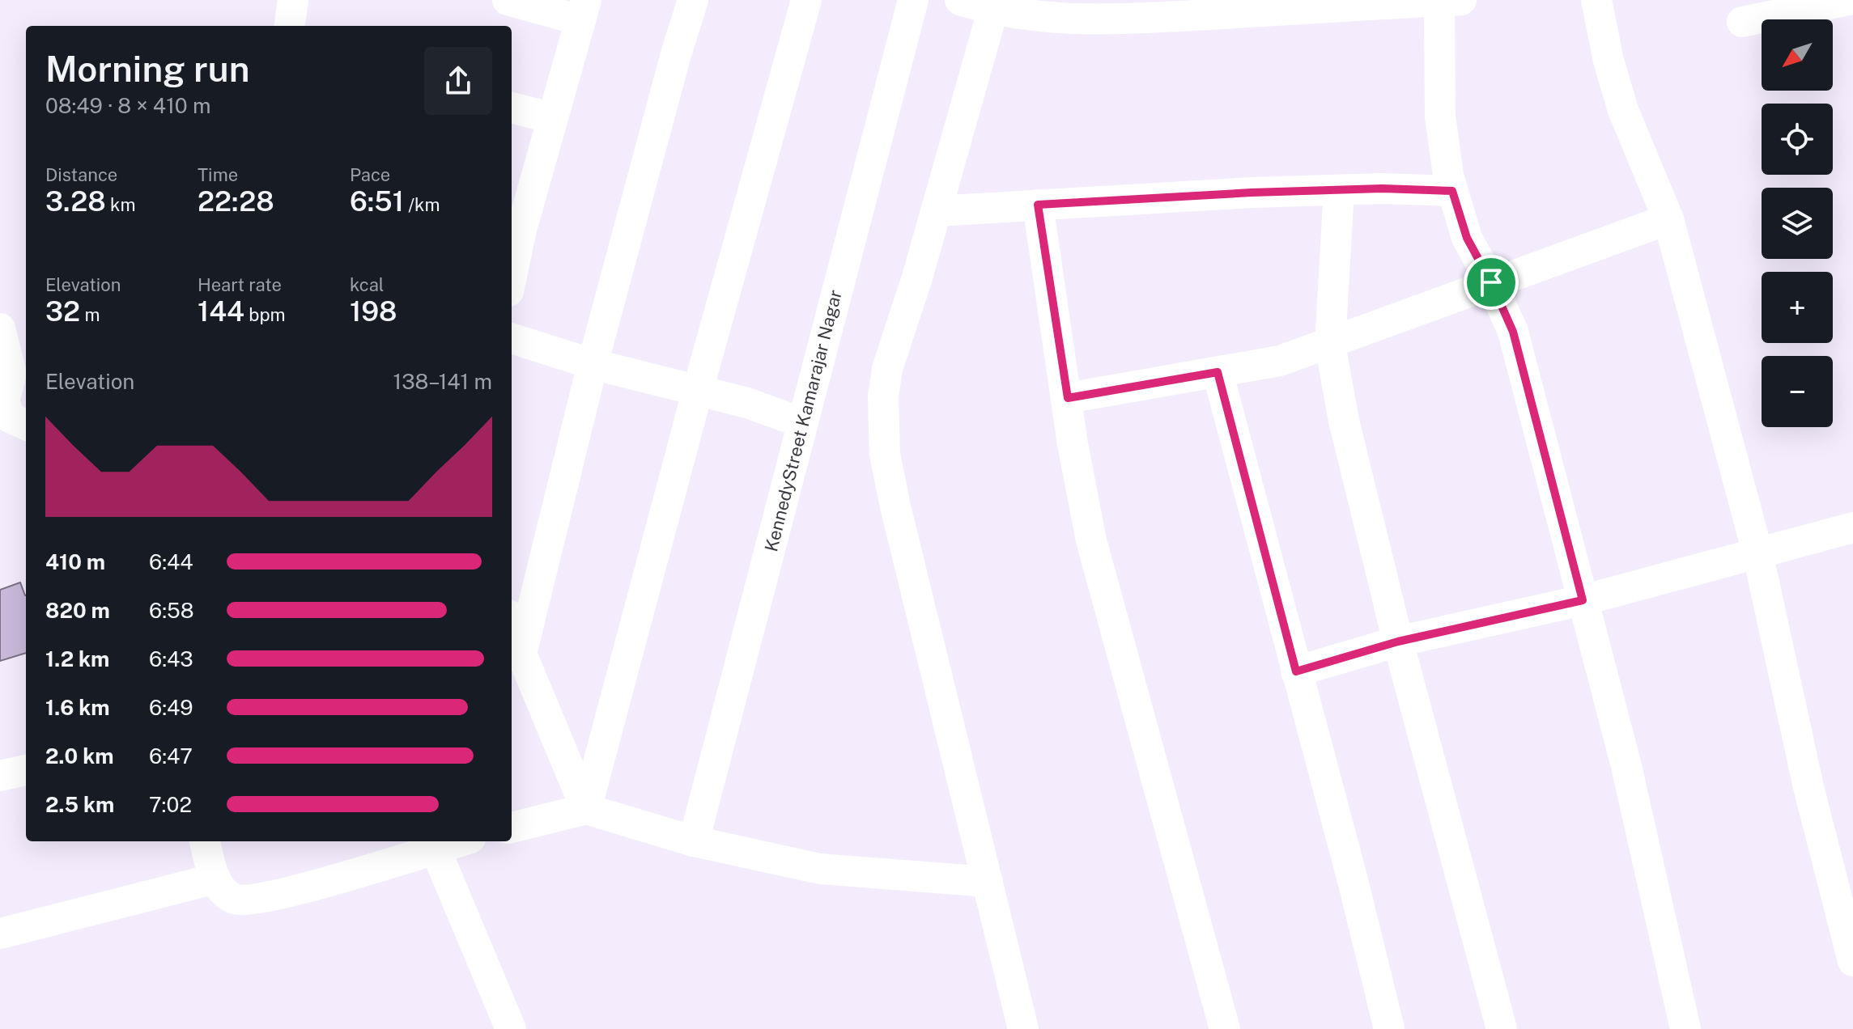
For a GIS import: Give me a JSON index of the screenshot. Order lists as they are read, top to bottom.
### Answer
{
  "streets": {
    "street": ["KennedyStreet Kamarajar Nagar"]
  },
  "north": "bottom left",
  "page": {
    "map_buttons": ["+", "−"],
    "heading": ["Morning run", "08:49 · 8 × 410 m"],
    "stats": [
      ["Distance", "3.28 km"],
      ["Time", "22:28"],
      ["Pace", "6:51 /km"],
      ["Elevation", "32 m"],
      ["Heart rate", "144 bpm"],
      ["kcal", "198"]
    ],
    "chart": ["Elevation", "138–141 m"],
    "list": [
      {
        "name": "410 m",
        "note": "6:44"
      },
      {
        "name": "820 m",
        "note": "6:58"
      },
      {
        "name": "1.2 km",
        "note": "6:43"
      },
      {
        "name": "1.6 km",
        "note": "6:49"
      },
      {
        "name": "2.0 km",
        "note": "6:47"
      },
      {
        "name": "2.5 km",
        "note": "7:02"
      }
    ]
  }
}
